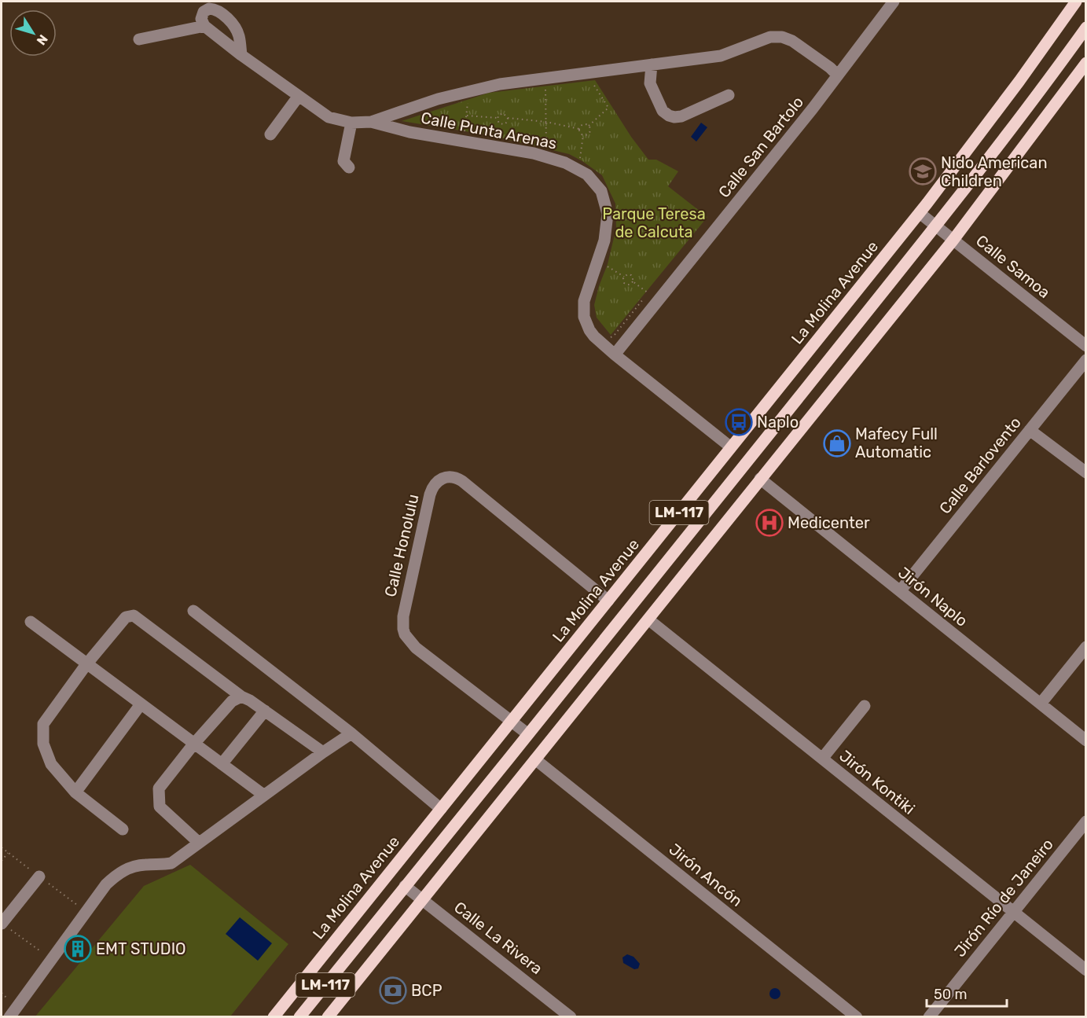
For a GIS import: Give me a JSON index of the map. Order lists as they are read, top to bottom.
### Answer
{
  "streets": {
    "main road": ["La Molina Avenue", "LM-117"],
    "street": [
      "Calle Punta Arenas",
      "Calle San Bartolo",
      "Calle Samoa",
      "Calle Barlovento",
      "Calle Honolulu",
      "Jirón Naplo",
      "Jirón Kontiki",
      "Jirón Ancón",
      "Jirón Río de Janeiro",
      "Calle La Rivera"
    ]
  },
  "crossings": [
    ["Calle Punta Arenas", "Calle San Bartolo"],
    ["Calle Punta Arenas", "La Molina Avenue"],
    ["Calle Samoa", "La Molina Avenue"],
    ["Calle Samoa", "LM-117"],
    ["La Molina Avenue", "Calle Honolulu"],
    ["Calle Barlovento", "Jirón Naplo"],
    ["LM-117", "Calle Honolulu"],
    ["LM-117", "Jirón Naplo"],
    ["LM-117", "Jirón Kontiki"],
    ["LM-117", "Jirón Ancón"],
    ["LM-117", "Calle La Rivera"],
    ["Jirón Kontiki", "Jirón Río de Janeiro"]
  ],
  "parks": ["Parque Teresa de Calcuta"],
  "places": {
    "school or university": ["Nido American Children"],
    "bus stop": ["Naplo"],
    "shop": ["Mafecy Full Automatic"],
    "hospital": ["Medicenter"],
    "building": ["EMT STUDIO"],
    "bank": ["BCP"]
  },
  "scale_bar": "50 m",
  "north": "bottom right"
}
